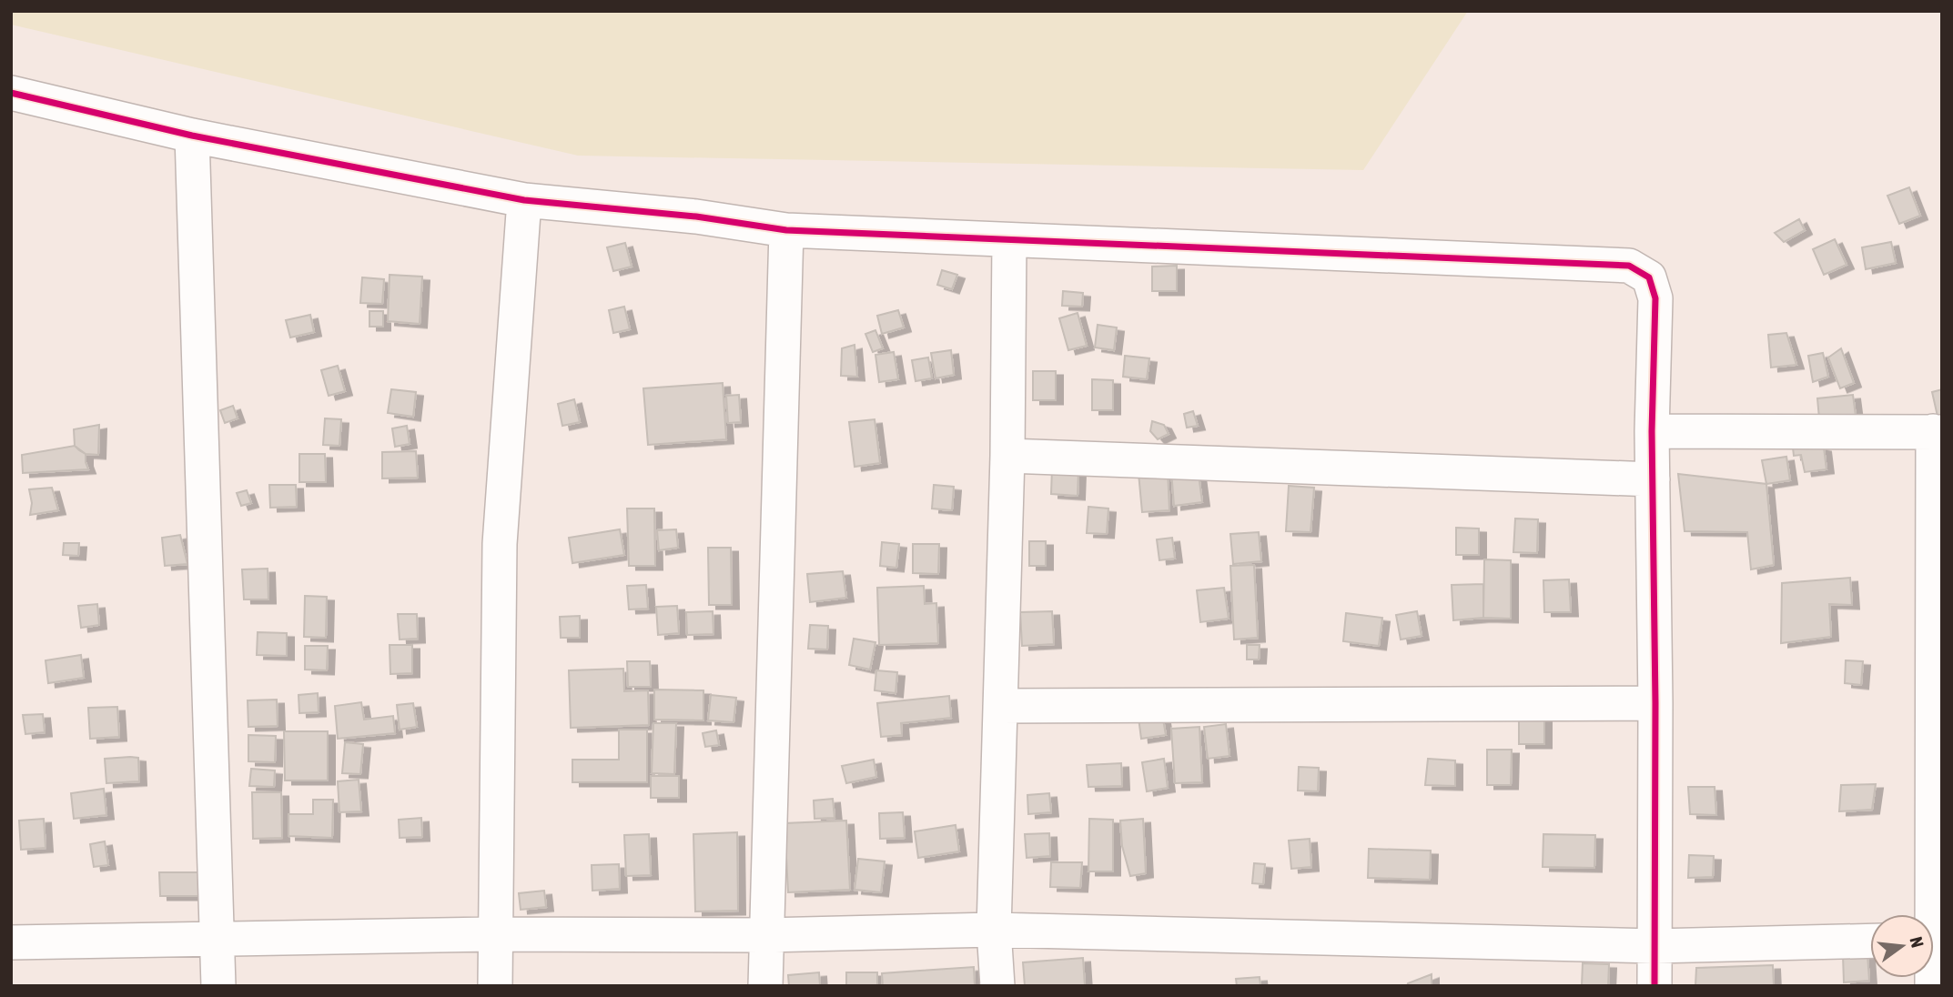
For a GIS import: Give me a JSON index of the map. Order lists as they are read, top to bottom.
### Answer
{
  "north": "right"
}
